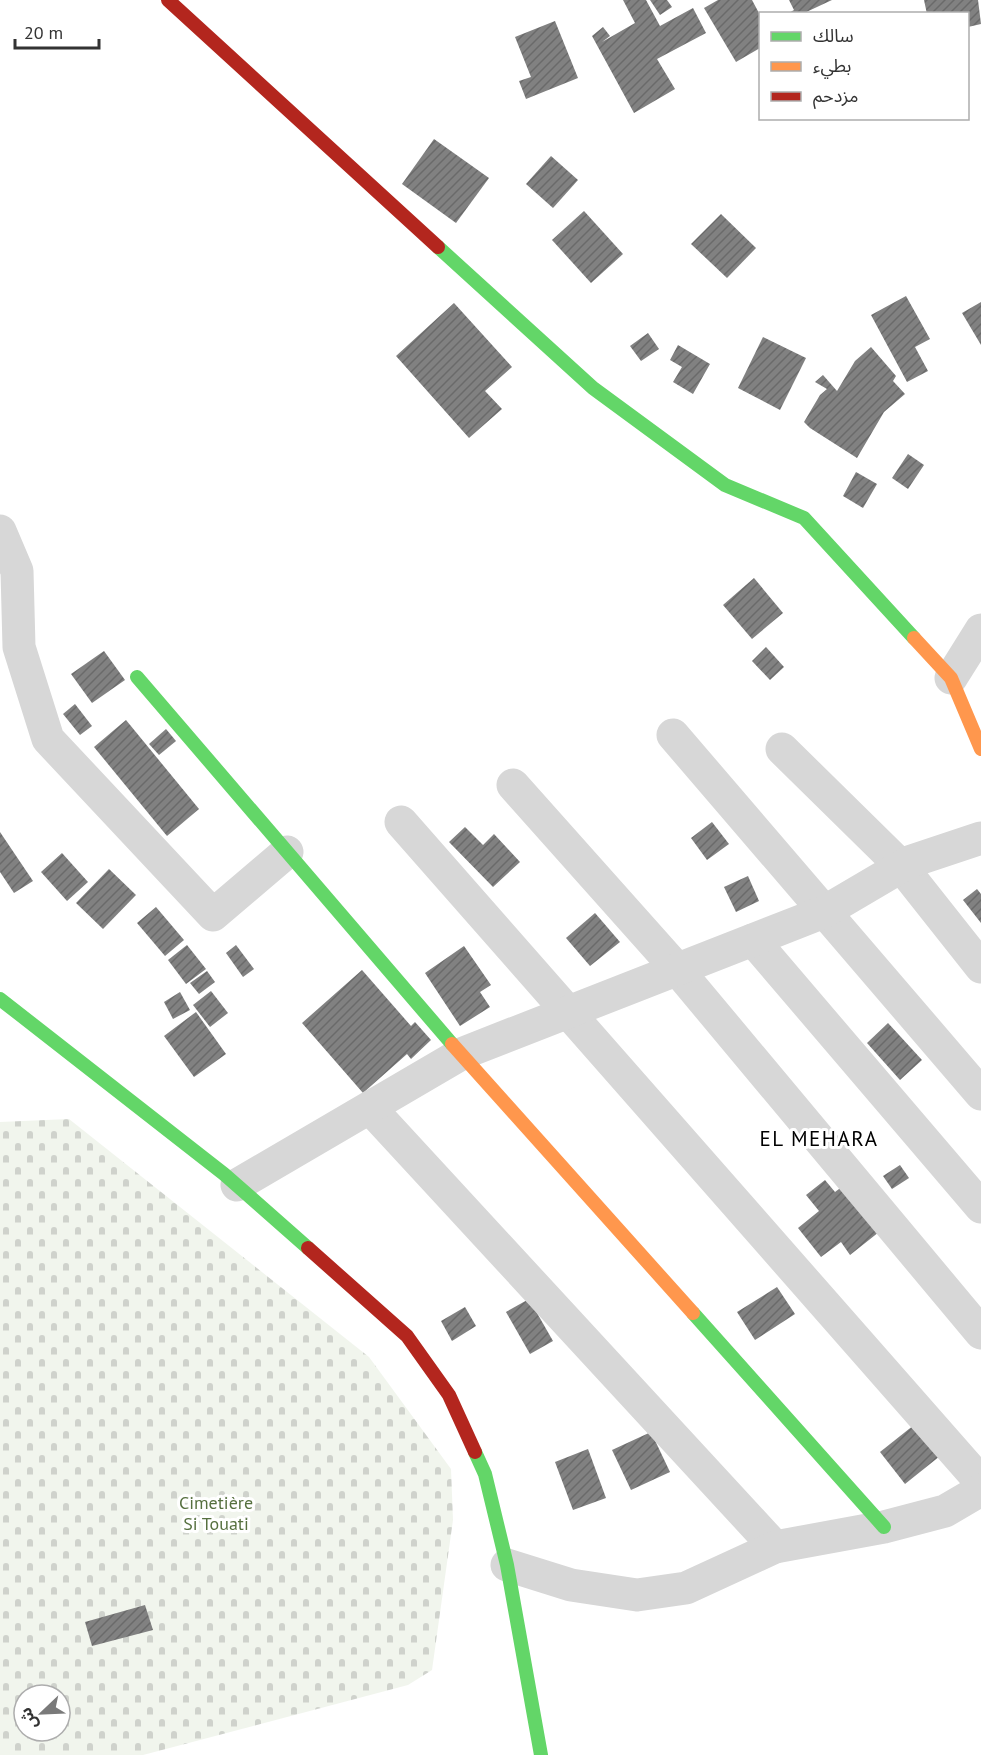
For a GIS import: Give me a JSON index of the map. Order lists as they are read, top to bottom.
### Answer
{
  "districts": ["EL MEHARA"],
  "parks": ["Cimetière Si Touati"],
  "legend": ["سالك", "بطيء", "مزدحم"],
  "scale_bar": "20 m",
  "north": "bottom left"
}
